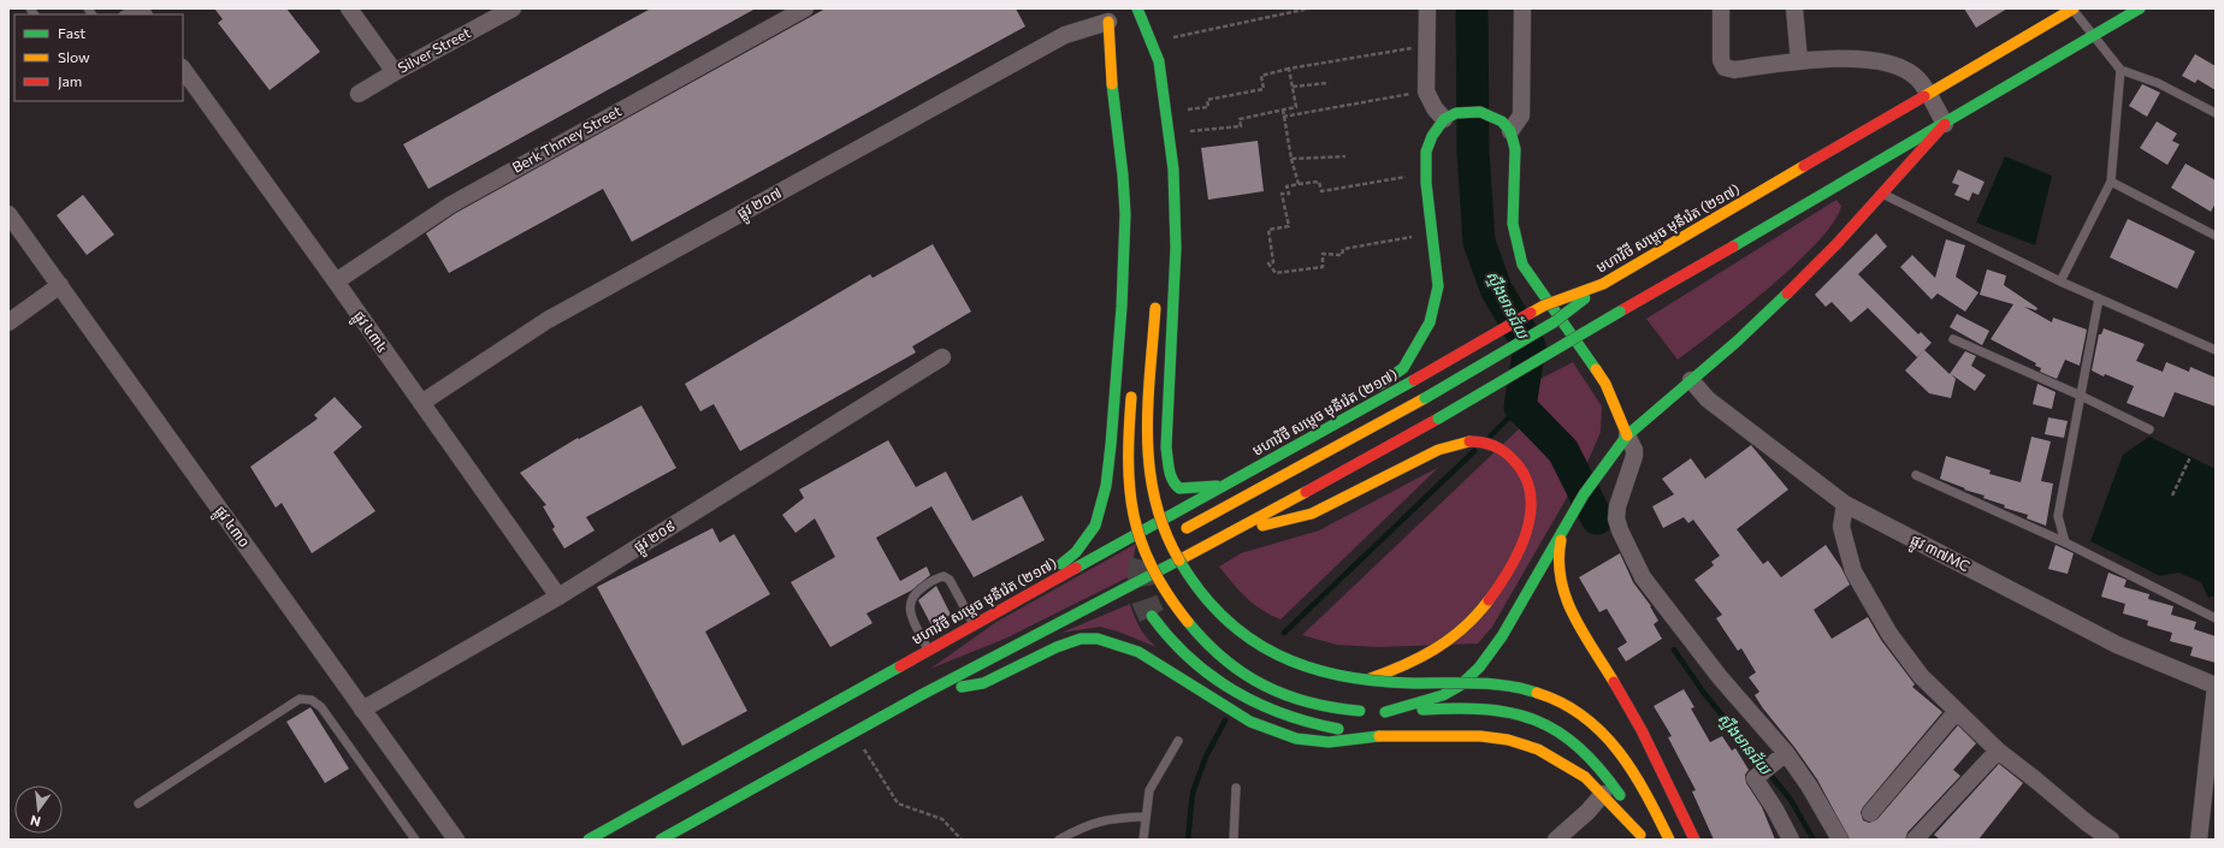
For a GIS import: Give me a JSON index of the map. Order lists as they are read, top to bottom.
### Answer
{
  "streets": {
    "main road": ["មហាវិថី សម្តេច មុនីរ៉េត (២១៧)"],
    "street": [
      "Silver Street",
      "Berk Thmey Street",
      "ផ្លូវ ២០៧",
      "ផ្លូវ ៤៣៤",
      "ផ្លូវ ៤៣០",
      "ផ្លូវ ២០៩",
      "ផ្លូវ ៣៧MC"
    ]
  },
  "crossings": [
    ["Berk Thmey Street", "ផ្លូវ ៤៣៤"],
    ["ផ្លូវ ២០៧", "ផ្លូវ ៤៣៤"],
    ["ផ្លូវ ៤៣៤", "ផ្លូវ ២០៩"],
    ["ផ្លូវ ៤៣០", "ផ្លូវ ២០៩"]
  ],
  "water": ["ស្ទឹងមានជ័យ"],
  "legend": ["Fast", "Slow", "Jam"],
  "north": "bottom"
}
